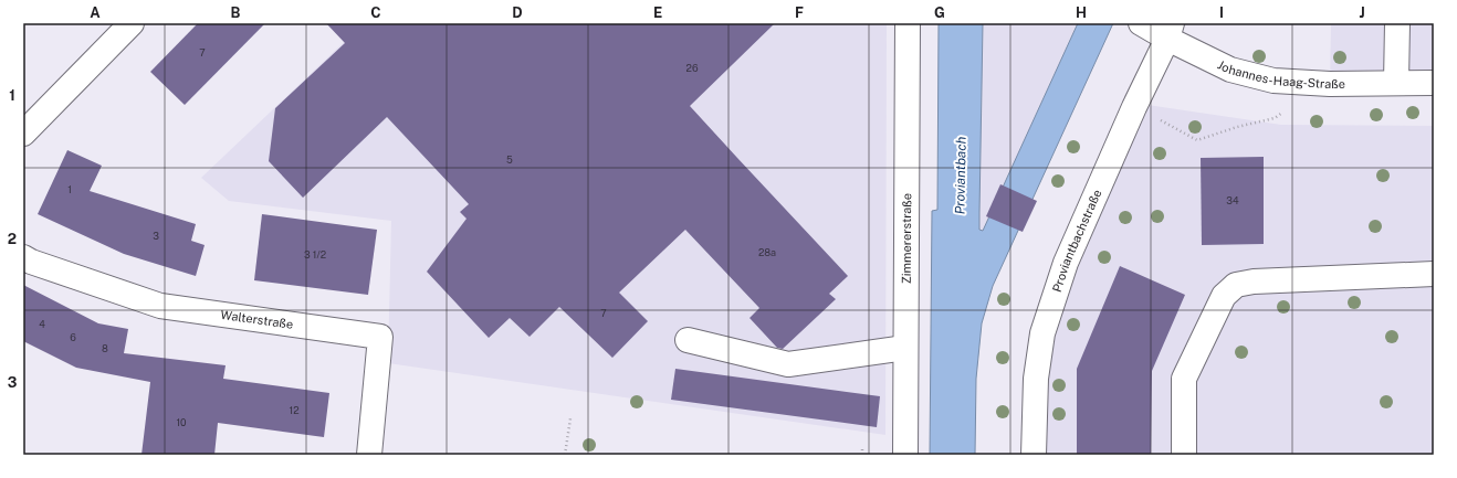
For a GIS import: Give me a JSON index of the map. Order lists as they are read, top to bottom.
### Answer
{
  "streets": {
    "street": [
      "Johannes-Haag-Straße",
      "Zimmererstraße",
      "Proviantbachstraße",
      "Walterstraße"
    ]
  },
  "crossings": [
    ["Johannes-Haag-Straße", "Proviantbachstraße"]
  ],
  "water": ["Proviantbach"],
  "house_numbers": [
    "7",
    "26",
    "5",
    "1",
    "34",
    "3",
    "28a",
    "3 1/2",
    "7",
    "4",
    "6",
    "8",
    "12",
    "10"
  ],
  "grid": {
    "columns": [
      "A",
      "B",
      "C",
      "D",
      "E",
      "F",
      "G",
      "H",
      "I",
      "J"
    ],
    "rows": ["1", "2", "3"]
  }
}
